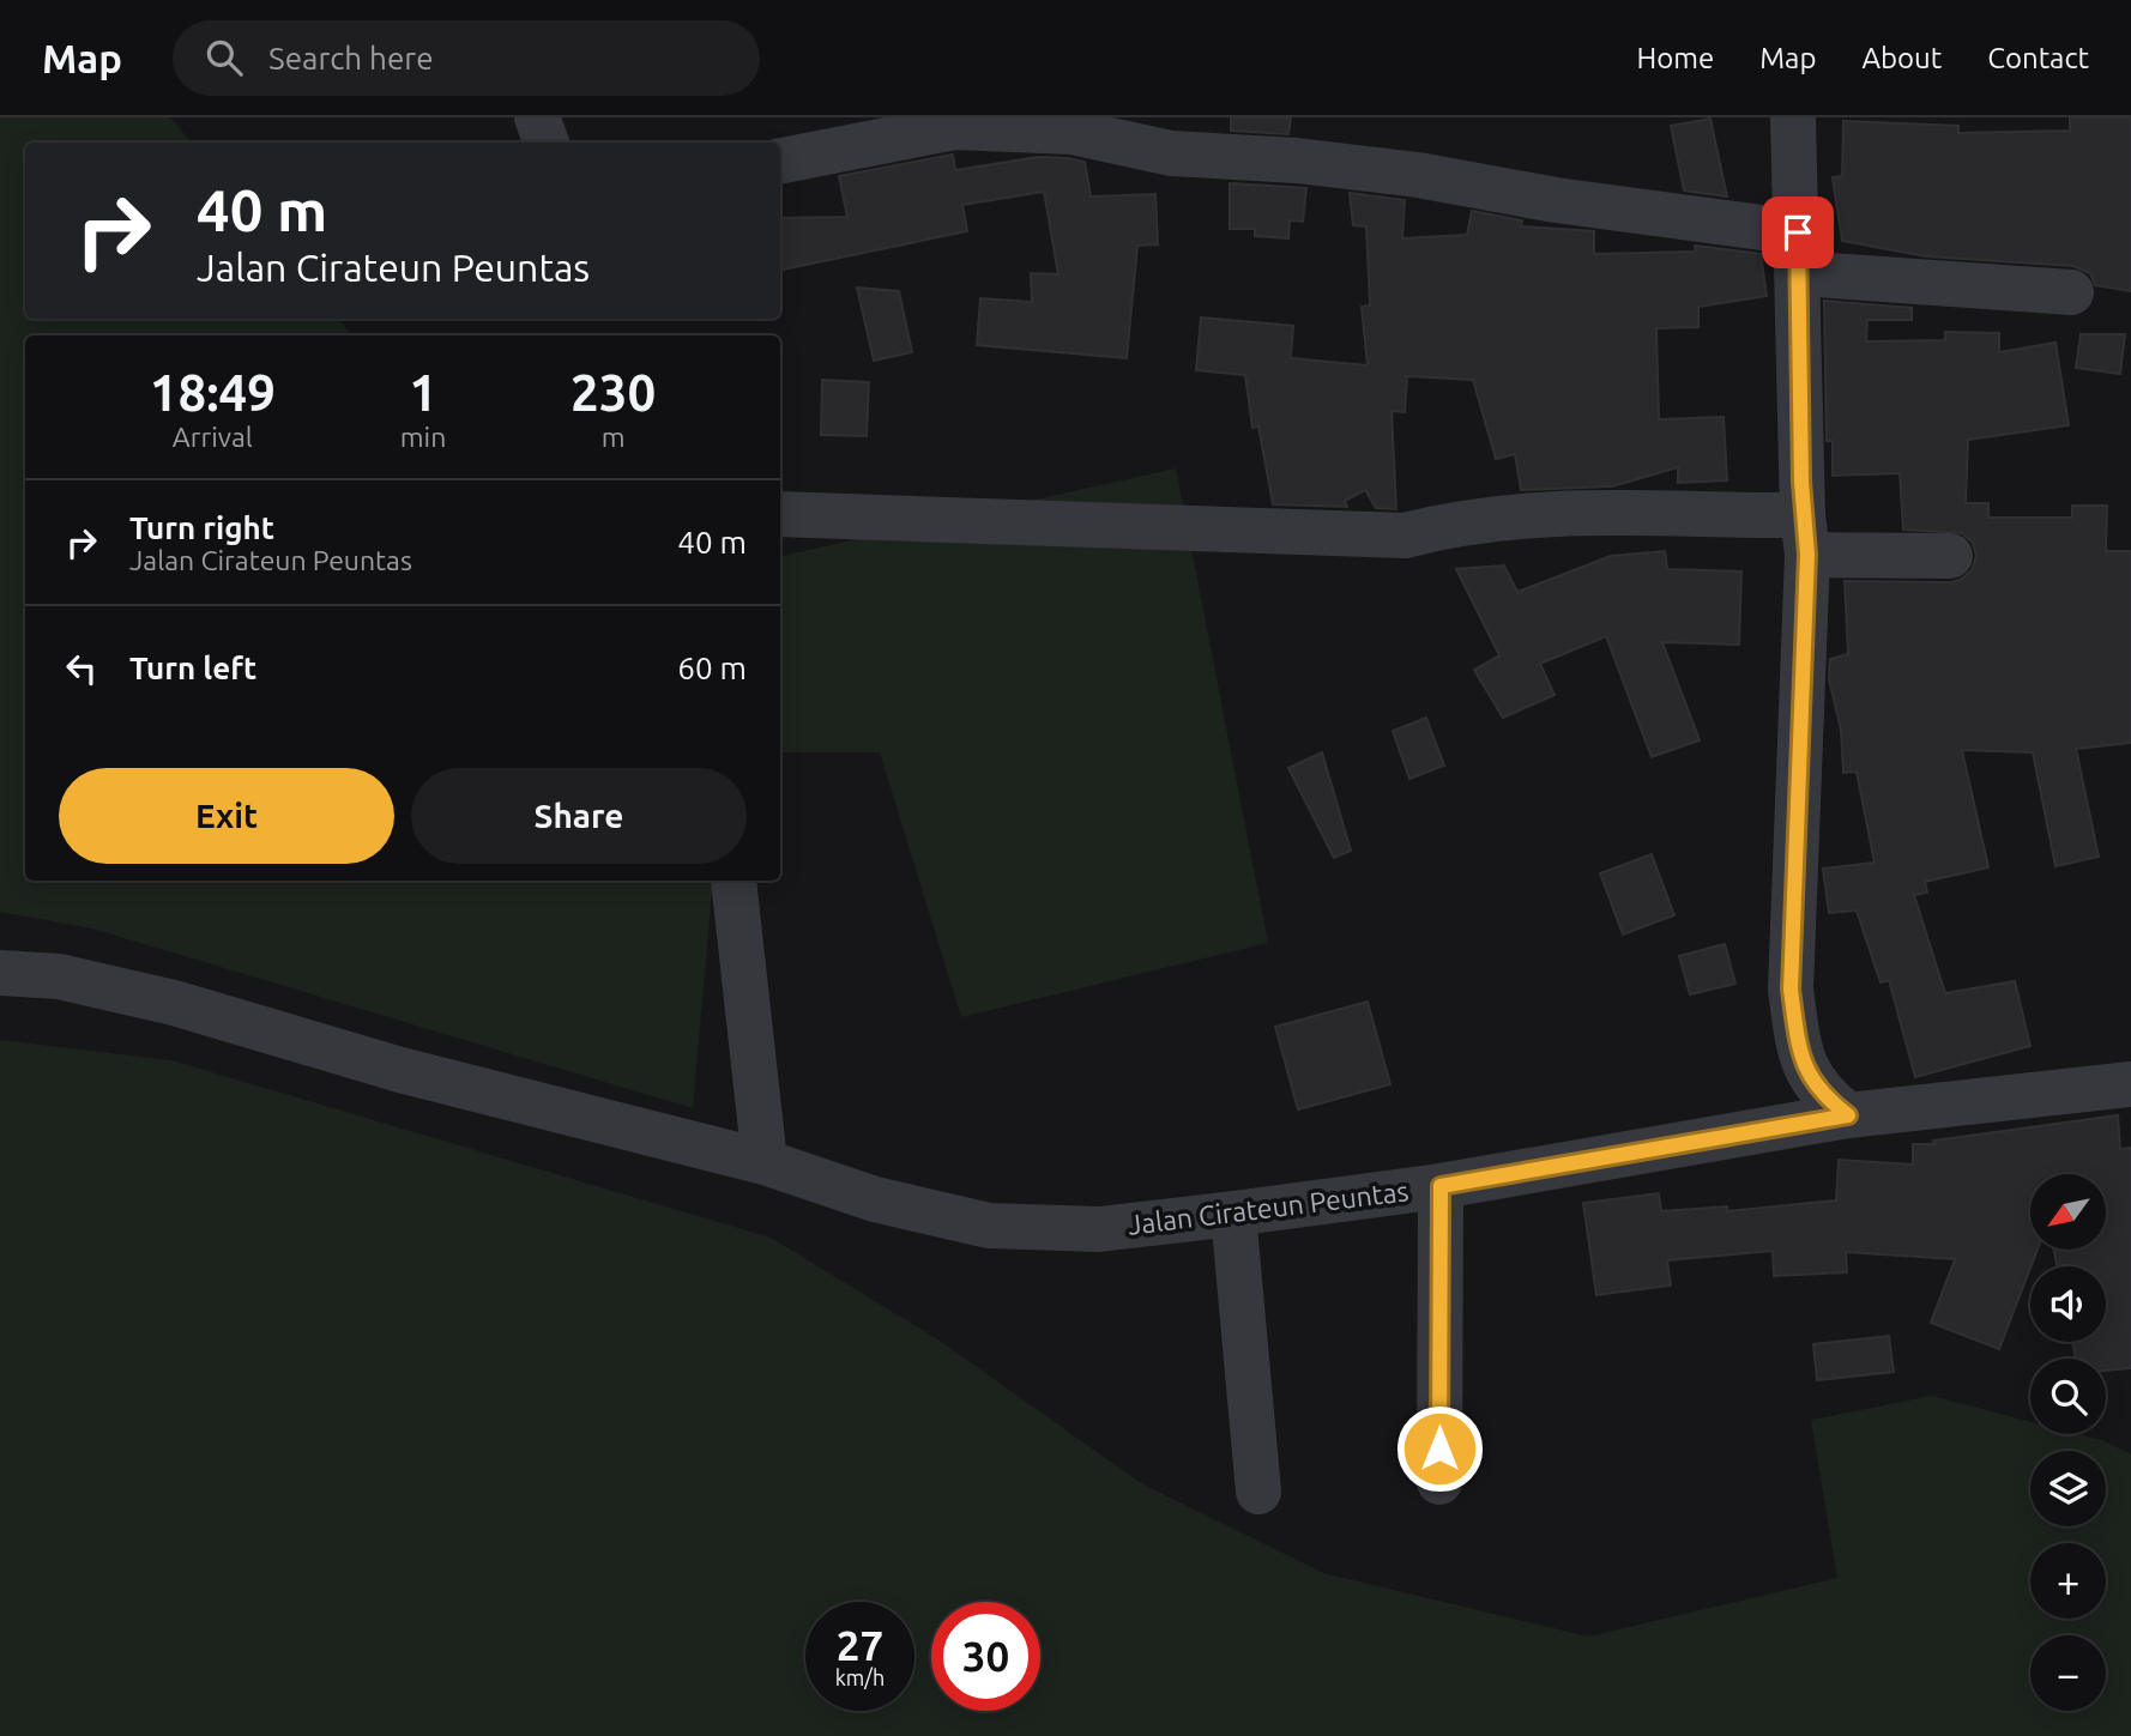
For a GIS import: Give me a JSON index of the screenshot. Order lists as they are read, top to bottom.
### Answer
{
  "streets": {
    "street": ["Jalan Cirateun Peuntas"]
  },
  "north": "bottom left",
  "page": {
    "header": "Map",
    "search": "Search here",
    "nav": [
      "Home",
      "Map",
      "About",
      "Contact"
    ],
    "turn": ["40 m", "Jalan Cirateun Peuntas"],
    "eta": [
      "18:49",
      "Arrival",
      "1",
      "min",
      "230",
      "m"
    ],
    "list": [
      {
        "name": "Turn right",
        "note": "Jalan Cirateun Peuntas",
        "value": "40 m"
      },
      {
        "name": "Turn left",
        "value": "60 m"
      }
    ],
    "buttons": ["Exit", "Share"],
    "map_buttons": ["+", "−"],
    "speed": "27 km/h",
    "limit": "30"
  }
}
